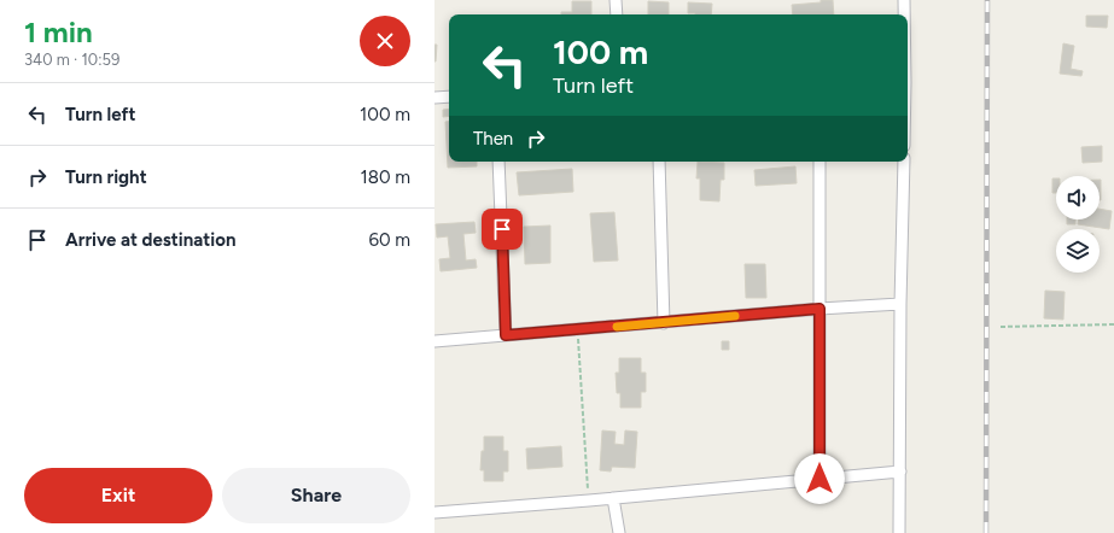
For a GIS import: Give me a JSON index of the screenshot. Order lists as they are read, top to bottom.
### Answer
{
  "page": {
    "heading": ["1 min", "340 m · 10:59"],
    "turn": ["100 m", "Turn left"],
    "list": [
      {
        "name": "Turn left",
        "value": "100 m"
      },
      {
        "name": "Turn right",
        "value": "180 m"
      },
      {
        "name": "Arrive at destination",
        "value": "60 m"
      }
    ],
    "then": "Then",
    "buttons": ["Exit", "Share"]
  }
}
